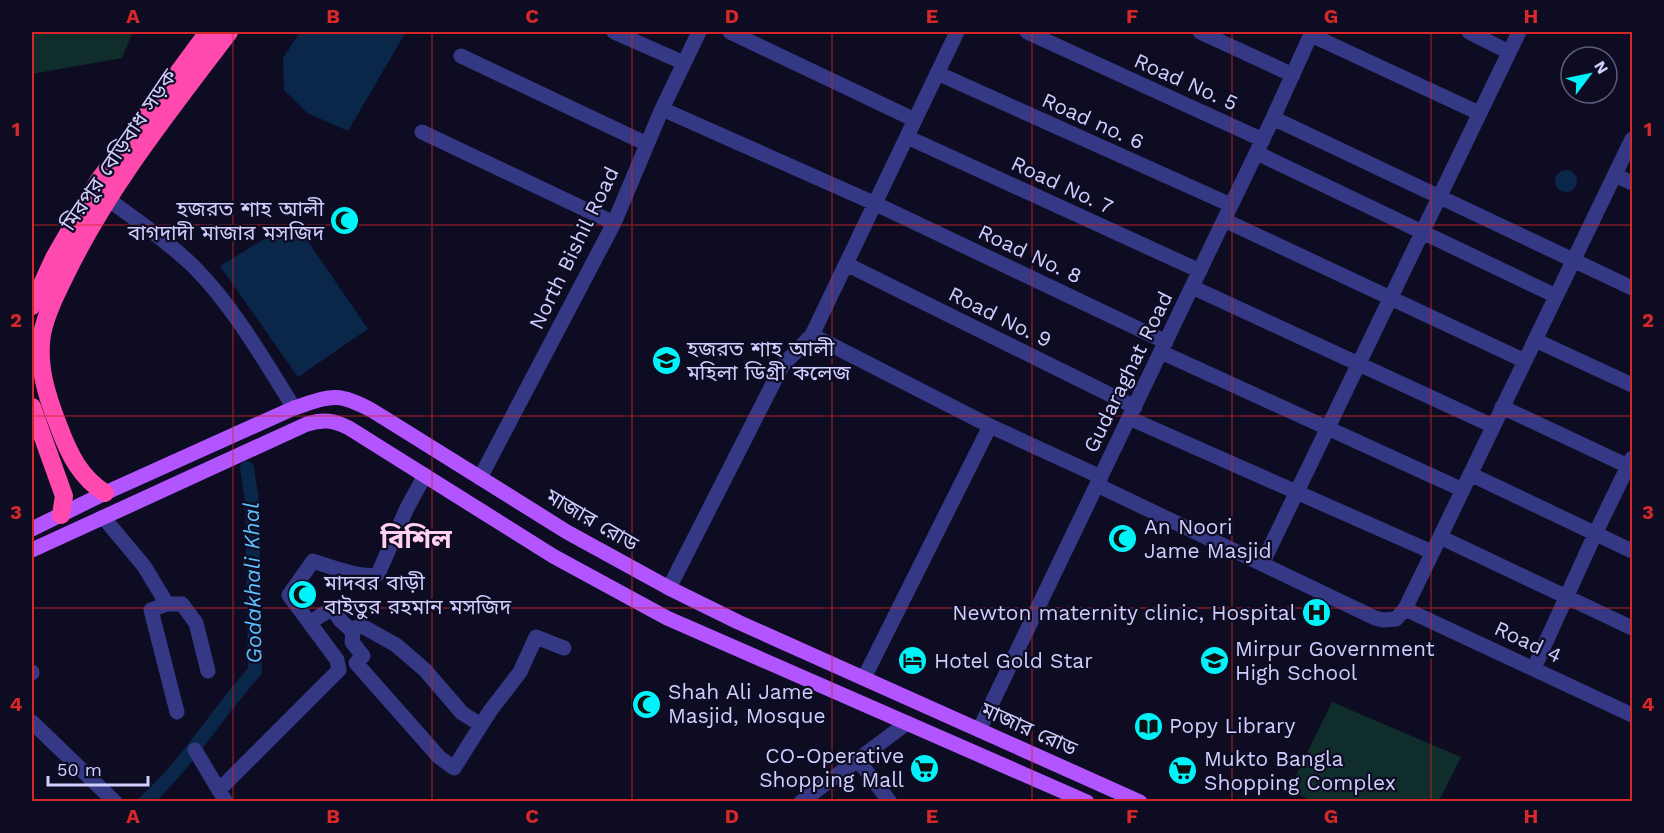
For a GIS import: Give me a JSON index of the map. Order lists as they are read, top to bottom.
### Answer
{
  "streets": {
    "highway": ["মিরপুর বেড়িবাধ সড়ক"],
    "main road": ["মাজার রোড"],
    "street": [
      "Road No. 5",
      "Road no. 6",
      "Road No. 7",
      "North Bishil Road",
      "Road No. 8",
      "Road No. 9",
      "Gudaraghat Road",
      "Road 4"
    ]
  },
  "crossings": [
    ["Road No. 5", "Gudaraghat Road"],
    ["Road no. 6", "Gudaraghat Road"],
    ["মিরপুর বেড়িবাধ সড়ক", "মাজার রোড"],
    ["Road No. 7", "Gudaraghat Road"],
    ["North Bishil Road", "Road No. 8"],
    ["North Bishil Road", "মাজার রোড"],
    ["Road No. 8", "Gudaraghat Road"],
    ["Road No. 9", "Gudaraghat Road"],
    ["Gudaraghat Road", "মাজার রোড"]
  ],
  "districts": ["বিশিল"],
  "water": ["Godakhali Khal"],
  "places": {
    "mosque": [
      "হজরত শাহ আলী বাগদাদী মাজার মসজিদ",
      "An Noori Jame Masjid",
      "মাদবর বাড়ী বাইতুর রহমান মসজিদ",
      "Shah Ali Jame Masjid, Mosque"
    ],
    "school or university": ["হজরত শাহ আলী মহিলা ডিগ্রী কলেজ", "Mirpur Government High School"],
    "hospital": ["Newton maternity clinic, Hospital"],
    "hotel": ["Hotel Gold Star"],
    "library": ["Popy Library"],
    "supermarket": ["CO-Operative Shopping Mall", "Mukto Bangla Shopping Complex"]
  },
  "scale_bar": "50 m",
  "north": "top right",
  "grid": {
    "columns": [
      "A",
      "B",
      "C",
      "D",
      "E",
      "F",
      "G",
      "H"
    ],
    "rows": [
      "1",
      "2",
      "3",
      "4"
    ]
  }
}
